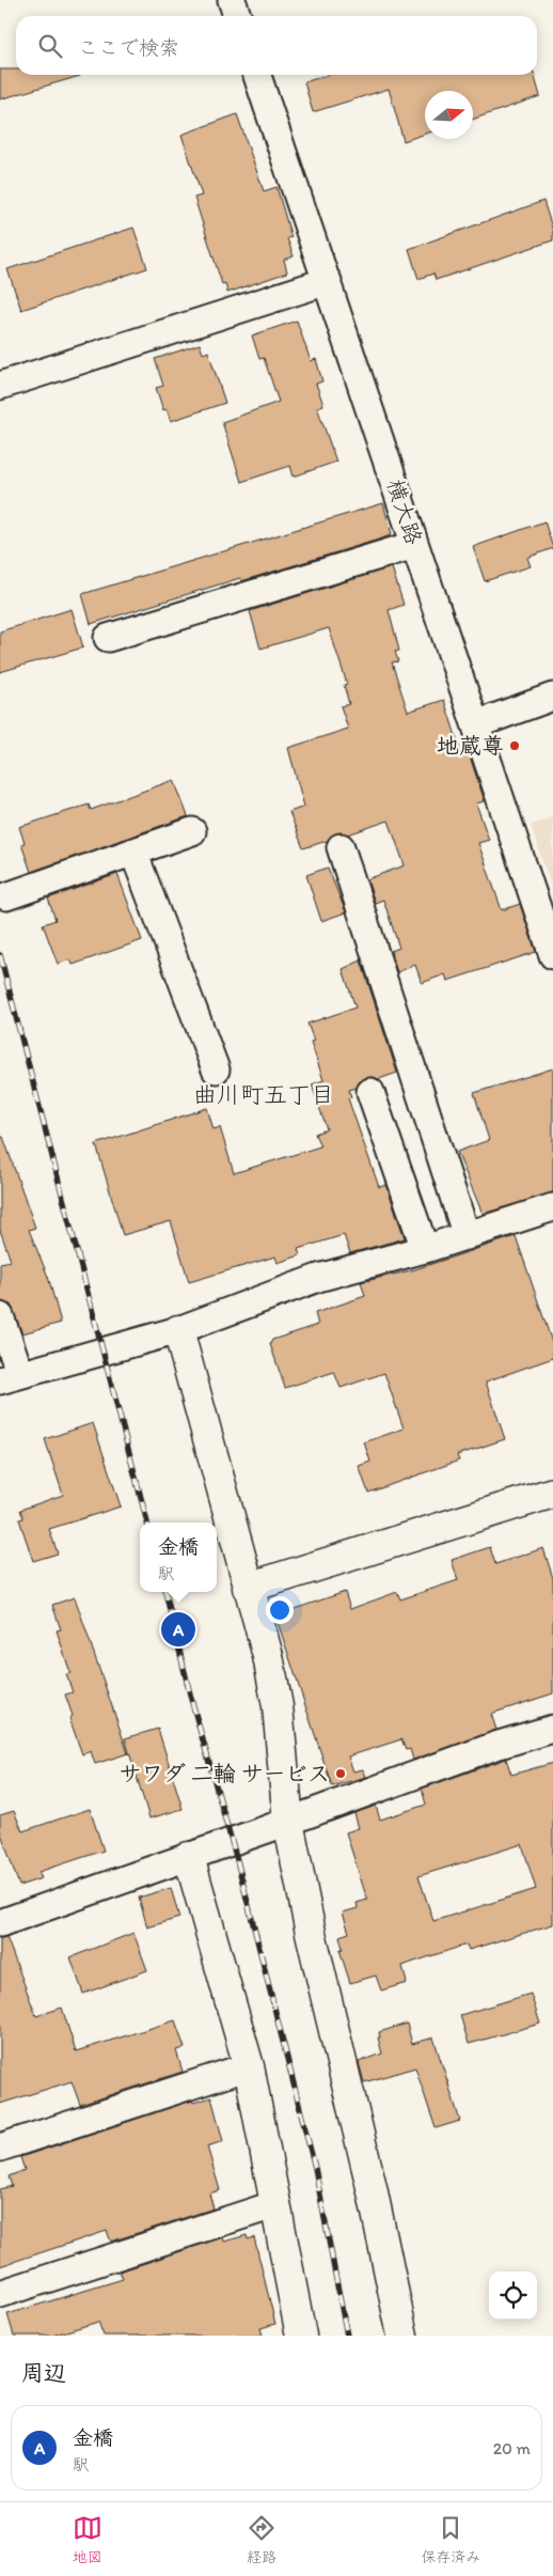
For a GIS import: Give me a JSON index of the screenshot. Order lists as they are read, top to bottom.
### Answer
{
  "streets": {
    "street": ["横大路"]
  },
  "districts": ["曲川町五丁目"],
  "places": ["地蔵尊", "サワダ 二輪 サービス"],
  "north": "right",
  "page": {
    "search": "ここで検索",
    "popup": ["金橋", "駅"],
    "pins": "A",
    "heading": "周辺",
    "list": [
      {
        "mark": "A",
        "name": "金橋",
        "note": "駅",
        "value": "20 m"
      }
    ],
    "nav": ["地図", "経路", "保存済み"]
  }
}
